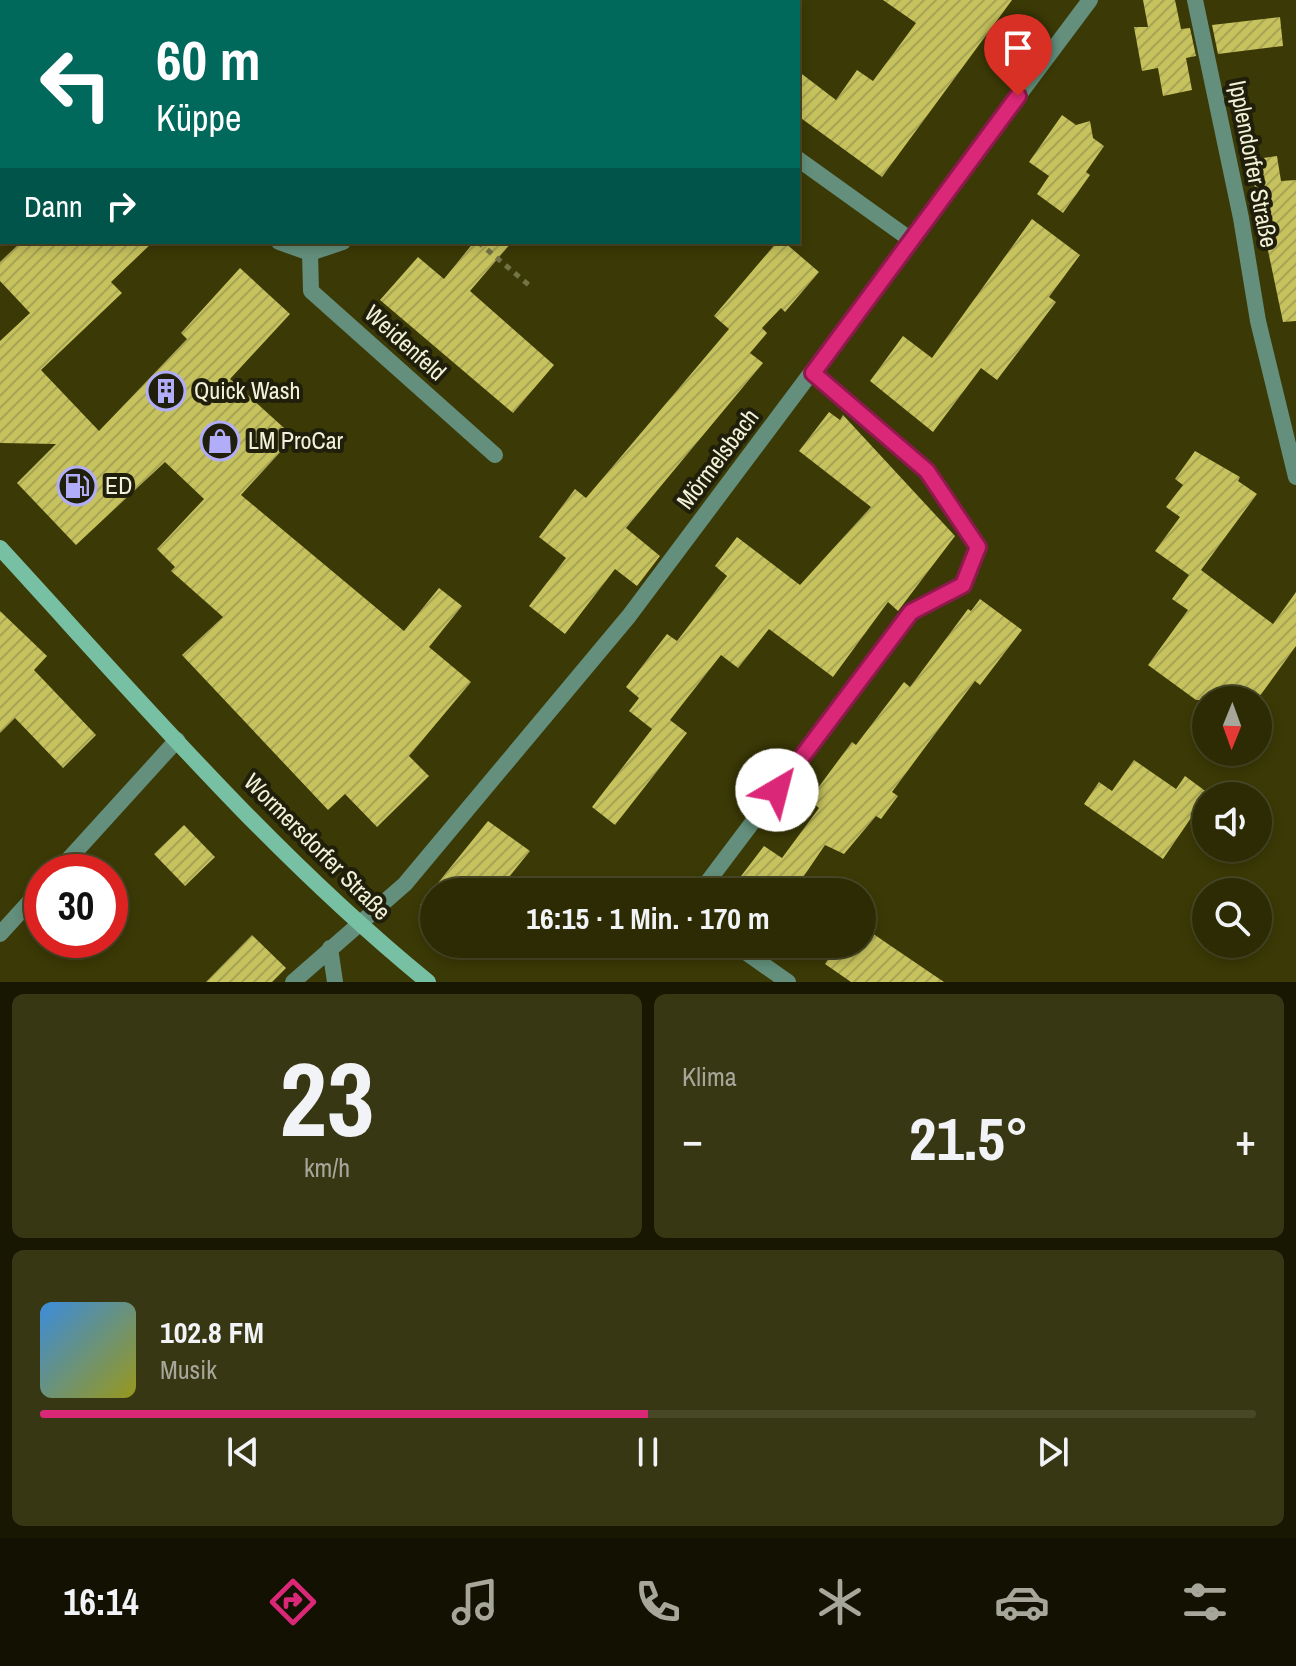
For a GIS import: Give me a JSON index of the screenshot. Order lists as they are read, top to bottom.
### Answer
{
  "streets": {
    "main road": ["Wormersdorfer Straße"],
    "street": ["Ipplendorfer Straße", "Weidenfeld", "Mörmelsbach"]
  },
  "crossings": [
    ["Mörmelsbach", "Wormersdorfer Straße"]
  ],
  "places": {
    "building": ["Quick Wash"],
    "shop": ["LM ProCar"],
    "fuel station": ["ED"]
  },
  "north": "bottom",
  "page": {
    "turn": ["60 m", "Küppe"],
    "then": "Dann",
    "limit": "30",
    "trip": "16:15 · 1 Min. · 170 m",
    "tile": [
      ["23", "km/h"],
      "Klima"
    ],
    "heat": ["−", "21.5°", "+"],
    "song": ["102.8 FM", "Musik"],
    "tabs": "16:14"
  }
}
